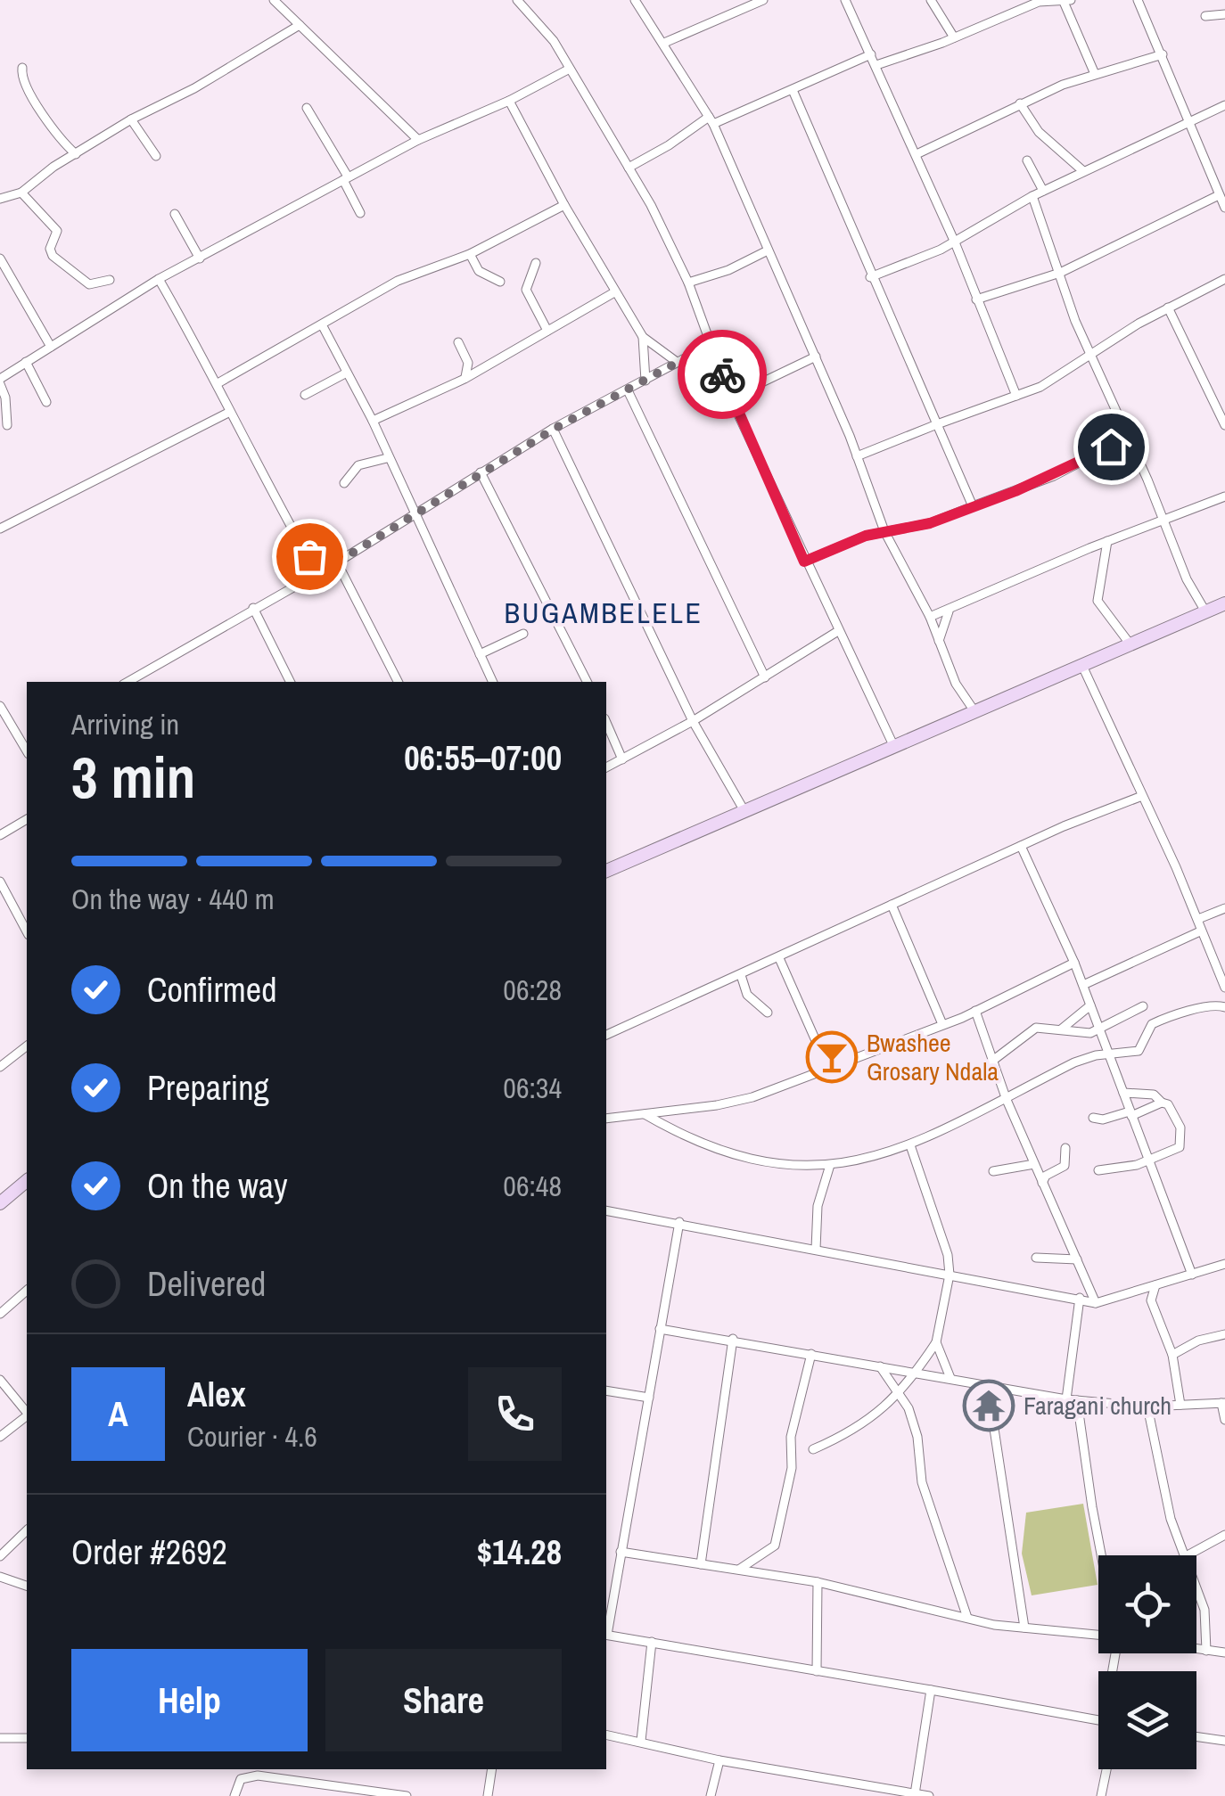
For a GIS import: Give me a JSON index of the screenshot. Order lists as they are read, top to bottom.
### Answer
{
  "districts": ["BUGAMBELELE"],
  "places": {
    "bar": ["Bwashee Grosary Ndala"],
    "temple": ["Faragani church"]
  },
  "page": {
    "heading": ["3 min", "Arriving in", "06:55–07:00"],
    "panel": [
      "Alex",
      "Courier · 4.6",
      "Order #2692",
      "$14.28"
    ],
    "bar": "On the way · 440 m",
    "list": [
      ["Confirmed", "06:28"],
      ["Preparing", "06:34"],
      ["On the way", "06:48"],
      "Delivered"
    ],
    "round": "A",
    "buttons": ["Help", "Share"]
  }
}
